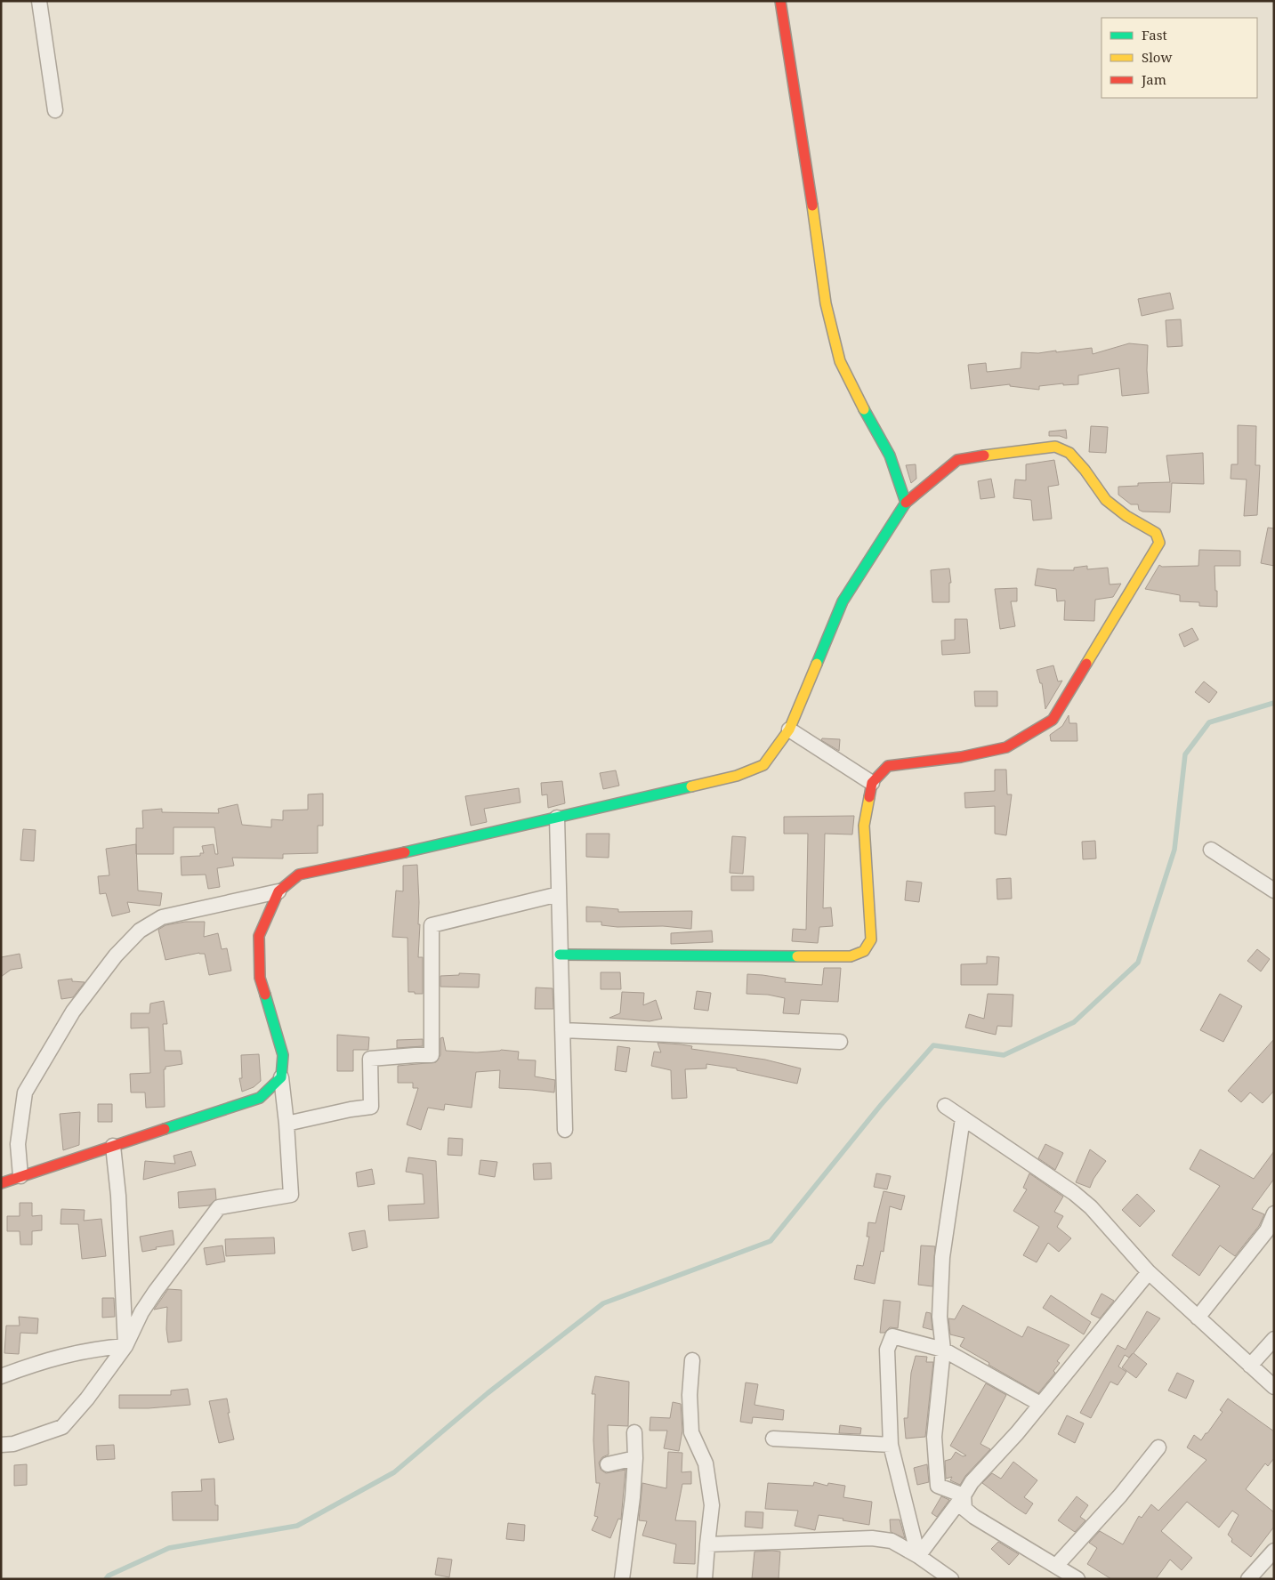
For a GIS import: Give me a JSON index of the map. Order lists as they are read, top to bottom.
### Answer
{
  "legend": ["Fast", "Slow", "Jam"]
}
